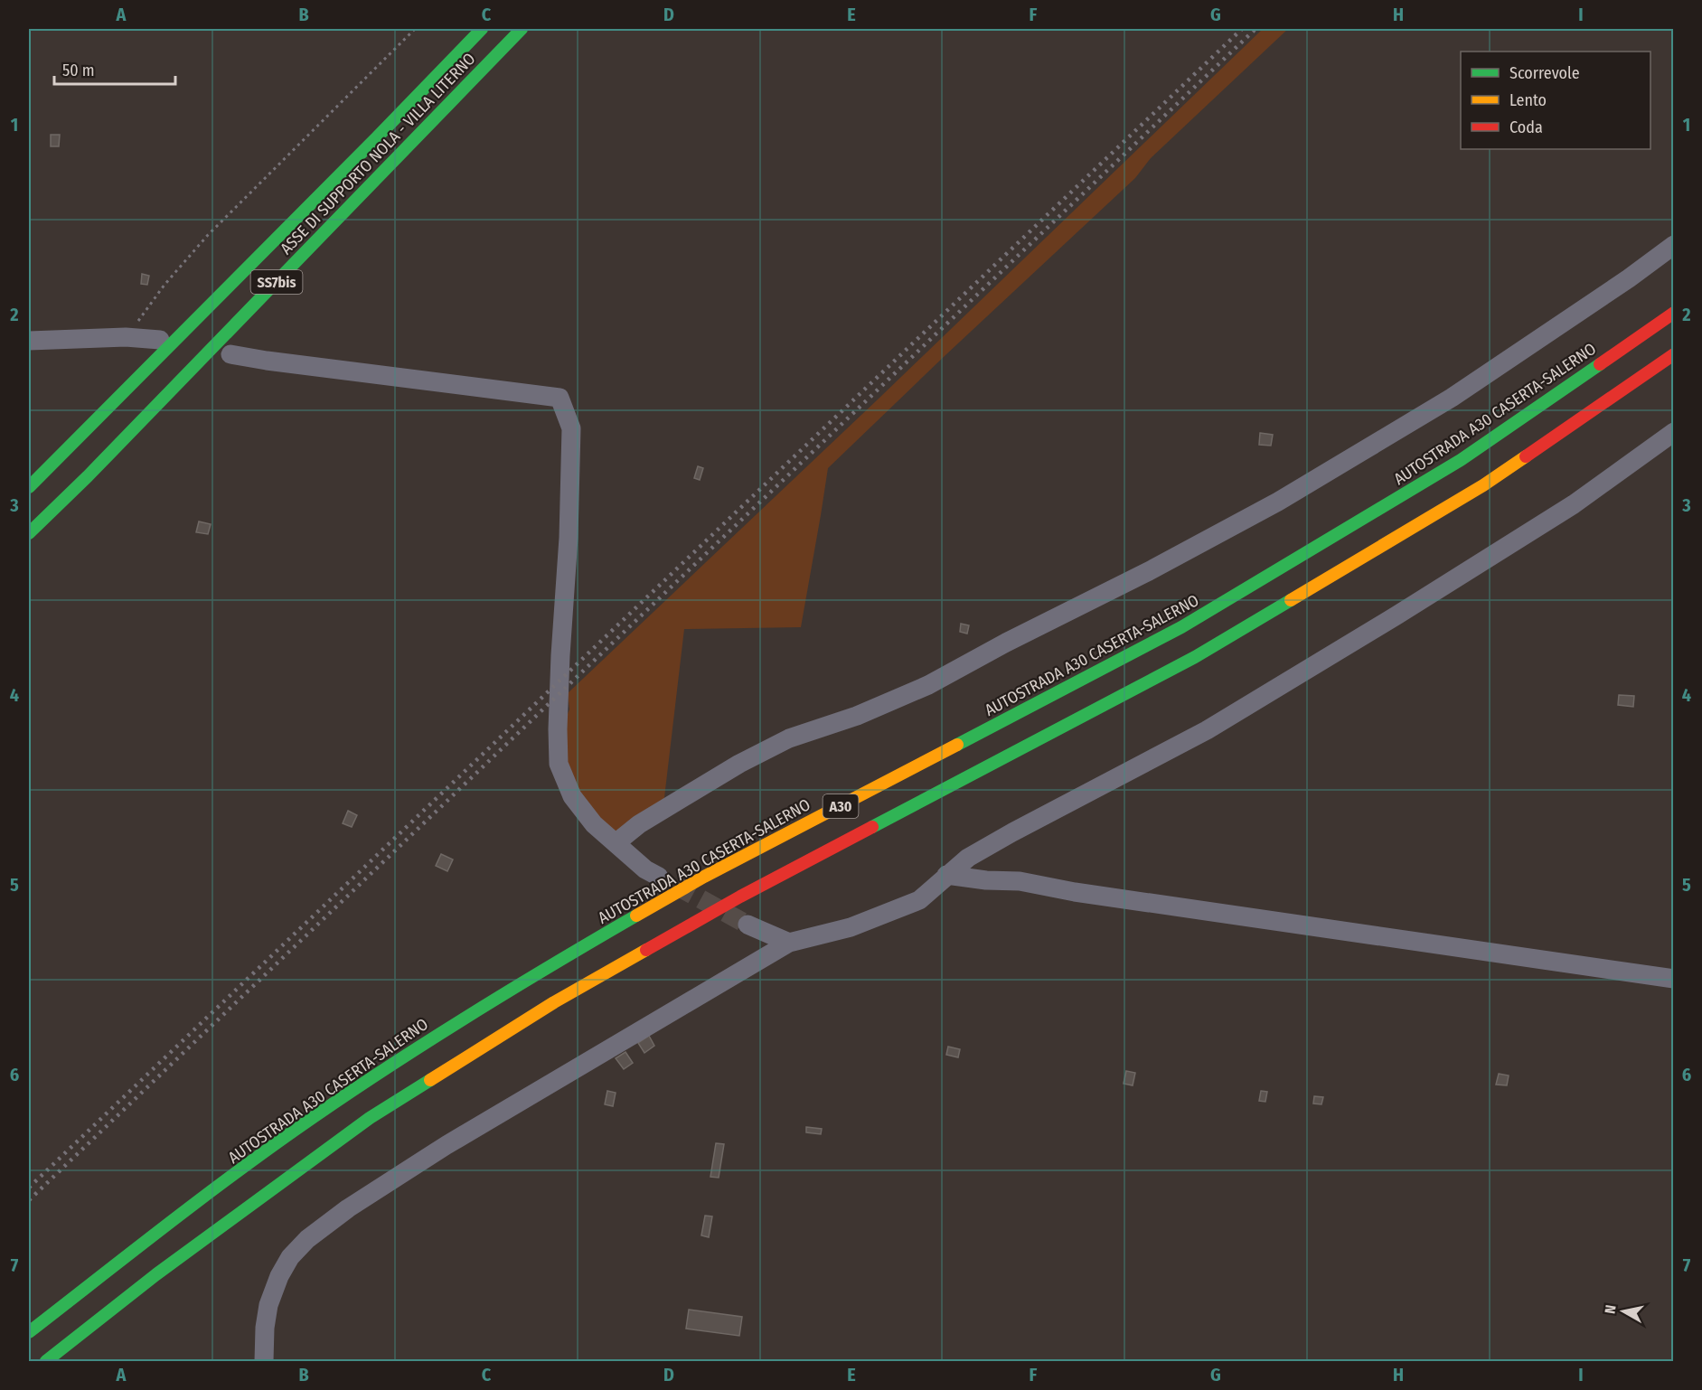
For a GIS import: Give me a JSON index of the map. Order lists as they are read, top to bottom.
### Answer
{
  "streets": {
    "highway": [
      "ASSE DI SUPPORTO NOLA - VILLA LITERNO",
      "SS7bis",
      "AUTOSTRADA A30 CASERTA-SALERNO",
      "A30"
    ]
  },
  "legend": ["Scorrevole", "Lento", "Coda"],
  "scale_bar": "50 m",
  "north": "left",
  "grid": {
    "columns": [
      "A",
      "B",
      "C",
      "D",
      "E",
      "F",
      "G",
      "H",
      "I"
    ],
    "rows": [
      "1",
      "2",
      "3",
      "4",
      "5",
      "6",
      "7"
    ]
  }
}
